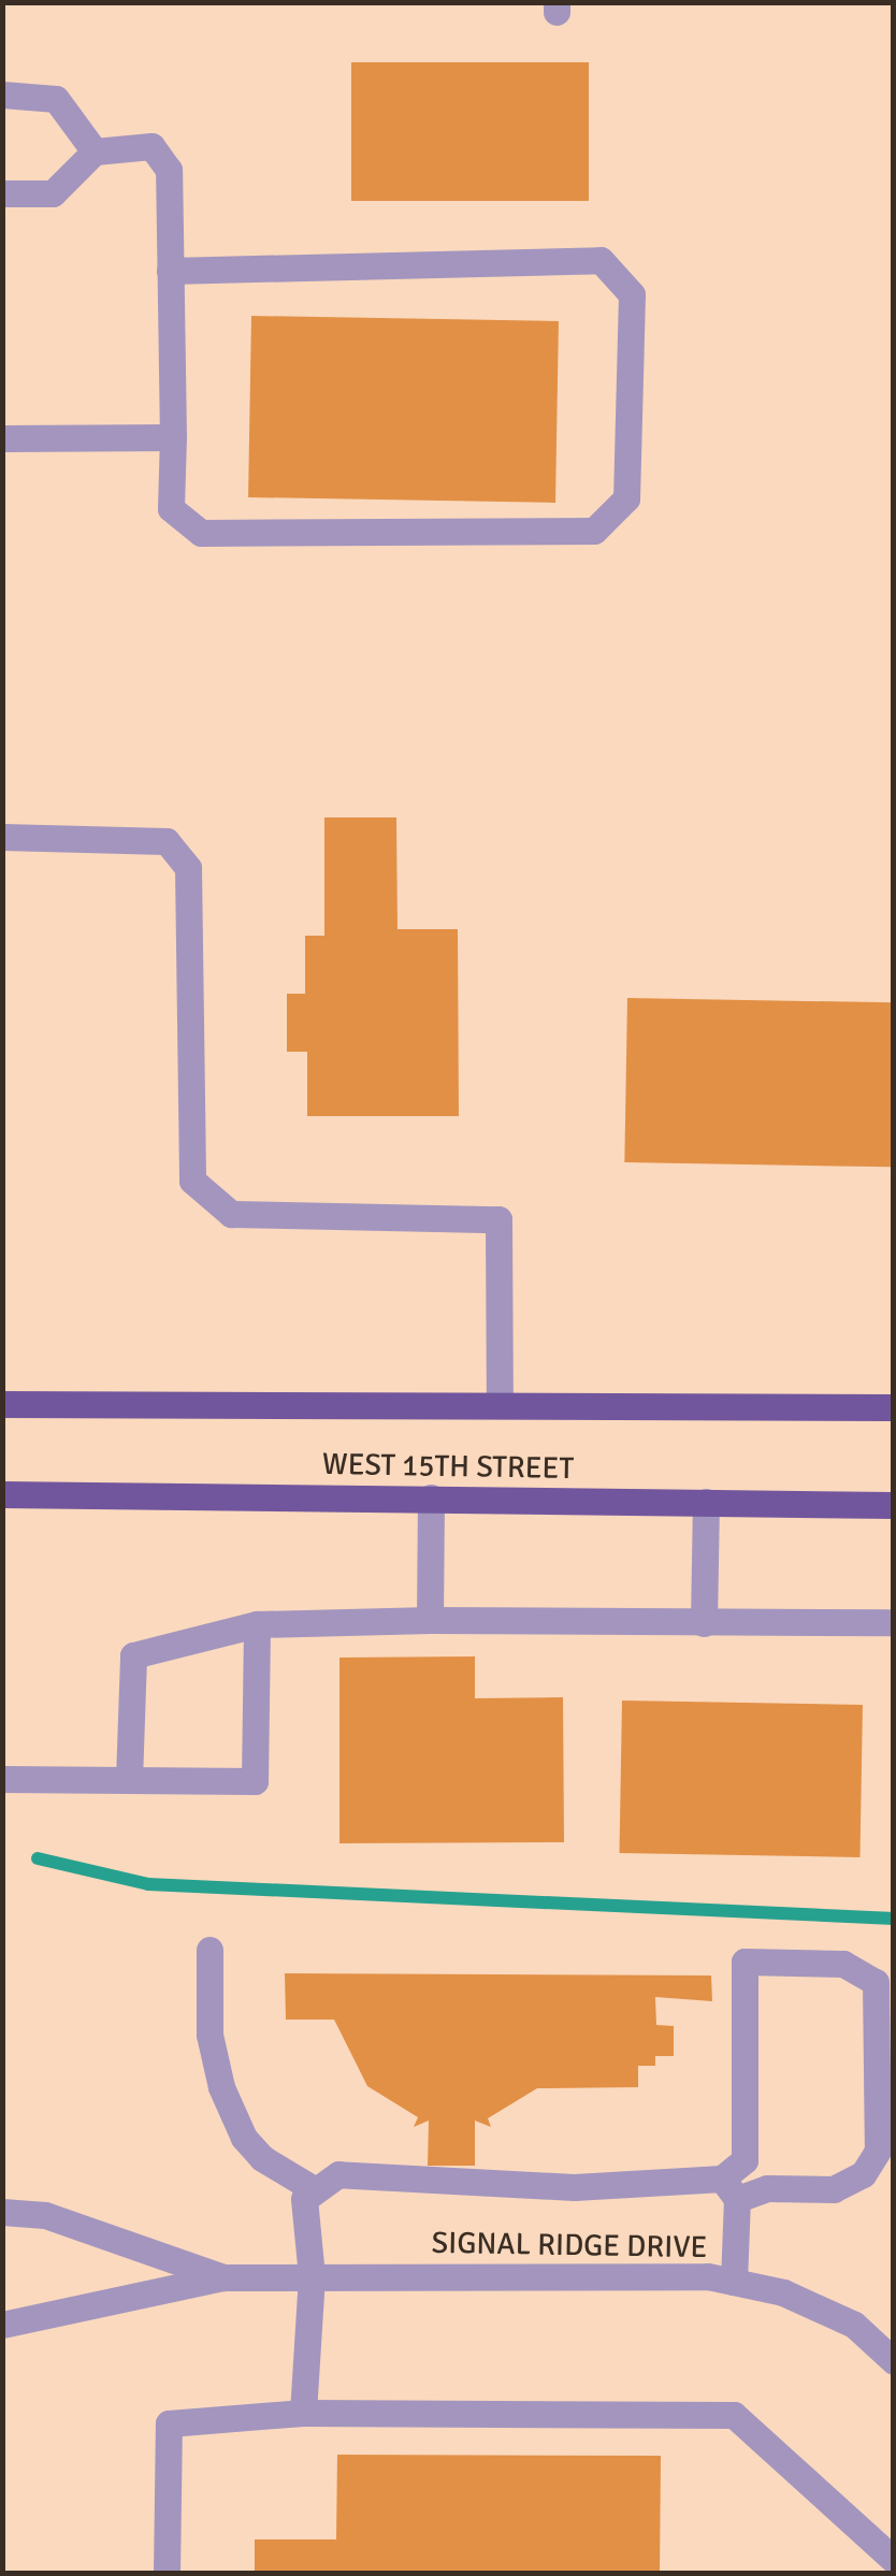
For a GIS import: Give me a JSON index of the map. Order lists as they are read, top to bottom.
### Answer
{
  "streets": {
    "main road": ["WEST 15TH STREET"],
    "street": ["SIGNAL RIDGE DRIVE"]
  }
}
